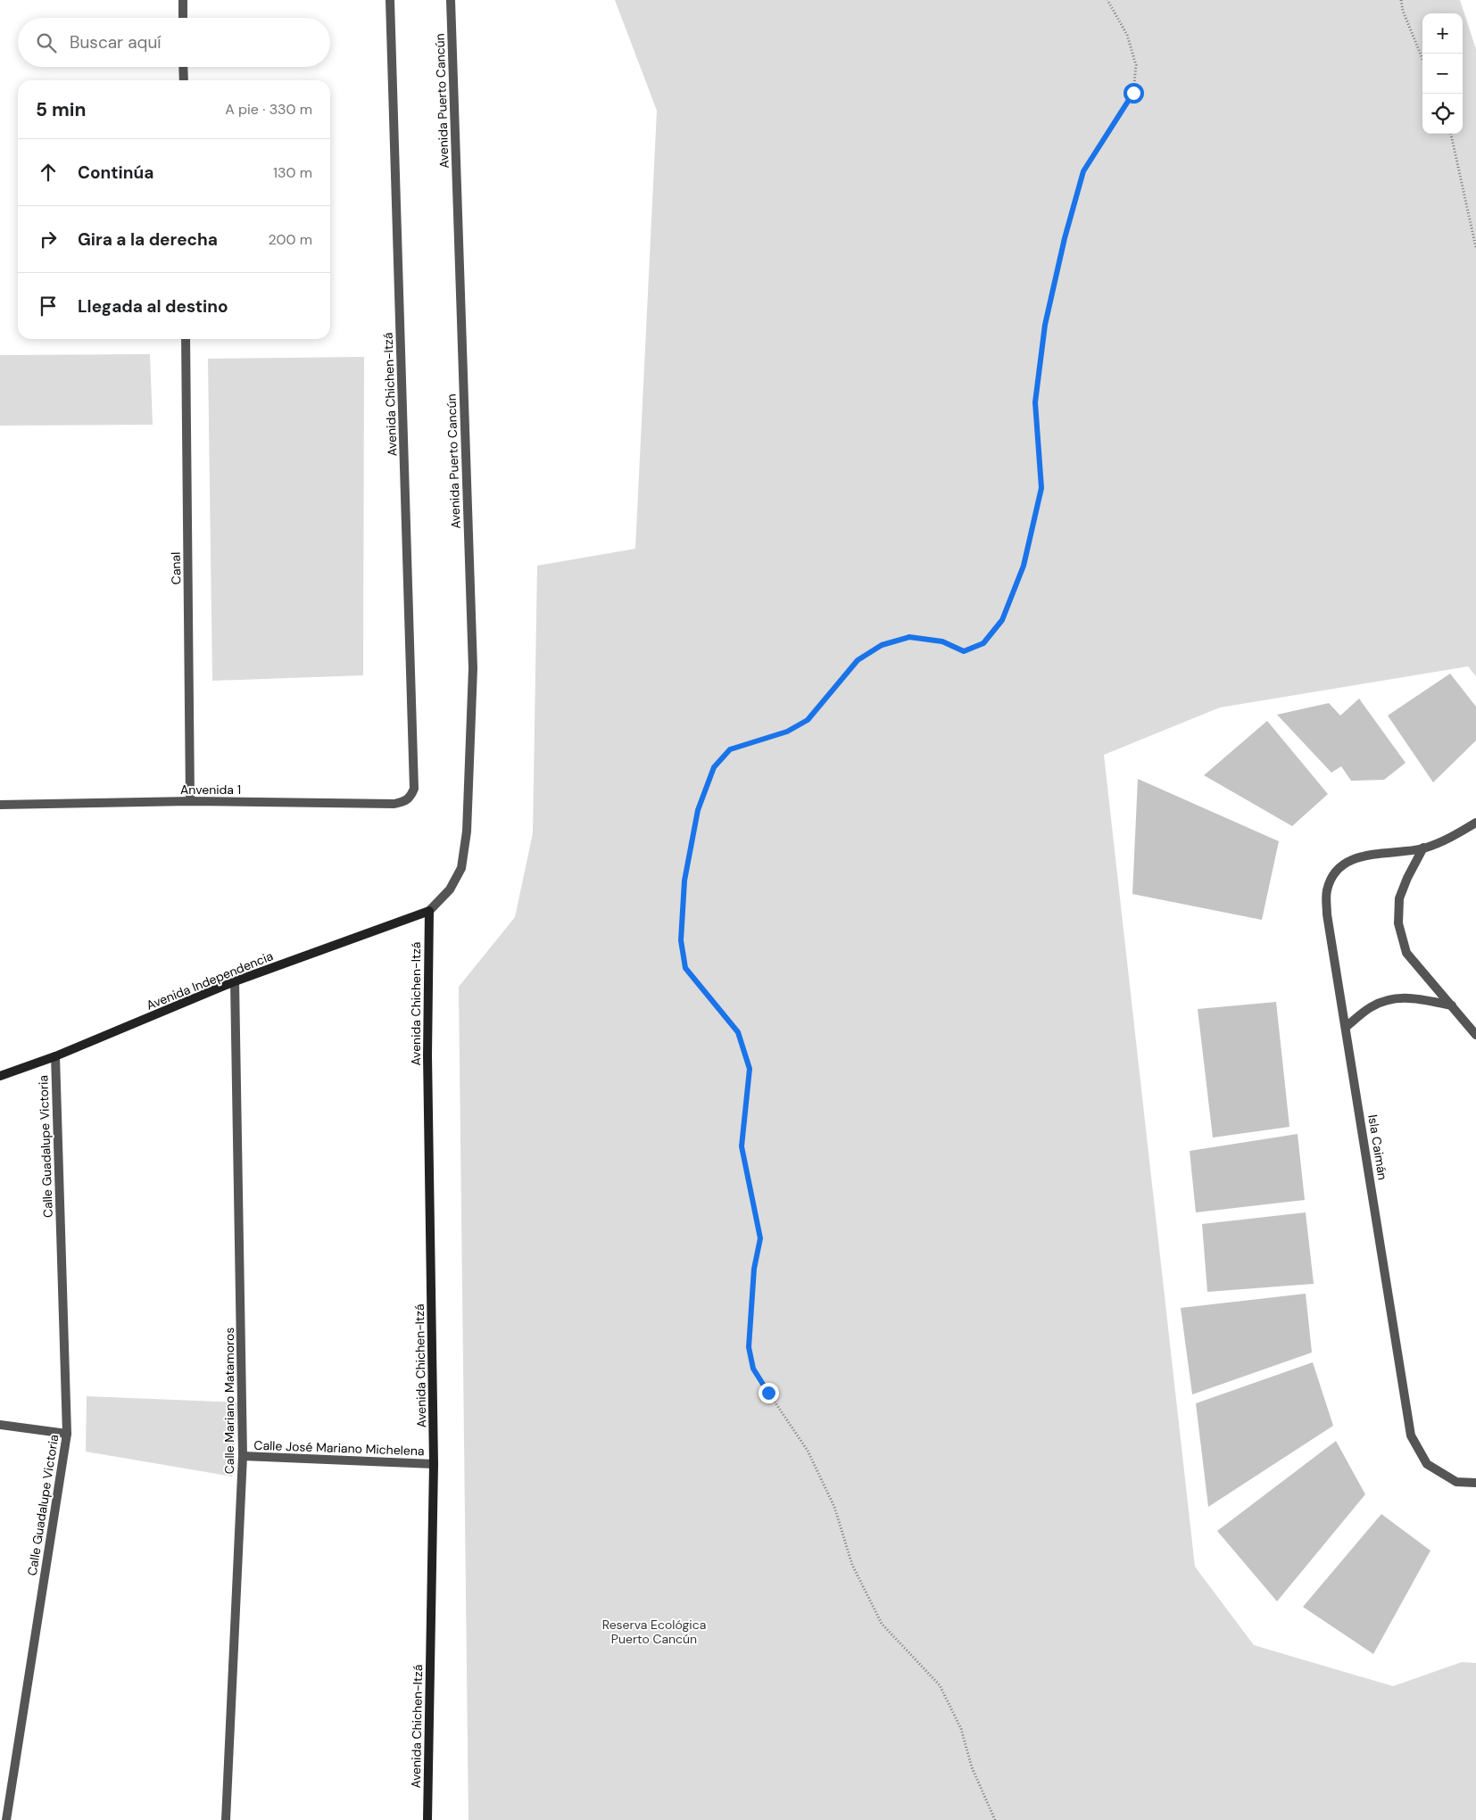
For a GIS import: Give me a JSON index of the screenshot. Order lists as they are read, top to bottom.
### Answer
{
  "streets": {
    "street": [
      "Avenida Puerto Cancún",
      "Avenida Chichen-Itzá",
      "Canal",
      "Anvenida 1",
      "Avenida Independencia",
      "Calle Guadalupe Victoria",
      "Isla Caimán",
      "Calle Mariano Matamoros",
      "Calle José Mariano Michelena"
    ]
  },
  "crossings": [
    ["Avenida Puerto Cancún", "Avenida Chichen-Itzá"],
    ["Avenida Puerto Cancún", "Avenida Independencia"],
    ["Avenida Chichen-Itzá", "Anvenida 1"],
    ["Avenida Chichen-Itzá", "Avenida Independencia"],
    ["Avenida Chichen-Itzá", "Calle José Mariano Michelena"],
    ["Canal", "Anvenida 1"],
    ["Avenida Independencia", "Calle Guadalupe Victoria"],
    ["Avenida Independencia", "Calle Mariano Matamoros"],
    ["Calle Mariano Matamoros", "Calle José Mariano Michelena"]
  ],
  "parks": ["Reserva Ecológica Puerto Cancún"],
  "page": {
    "map_buttons": ["+", "−"],
    "search": "Buscar aquí",
    "heading": ["5 min", "A pie · 330 m"],
    "list": [
      ["Continúa", "130 m"],
      ["Gira a la derecha", "200 m"],
      "Llegada al destino"
    ]
  }
}
